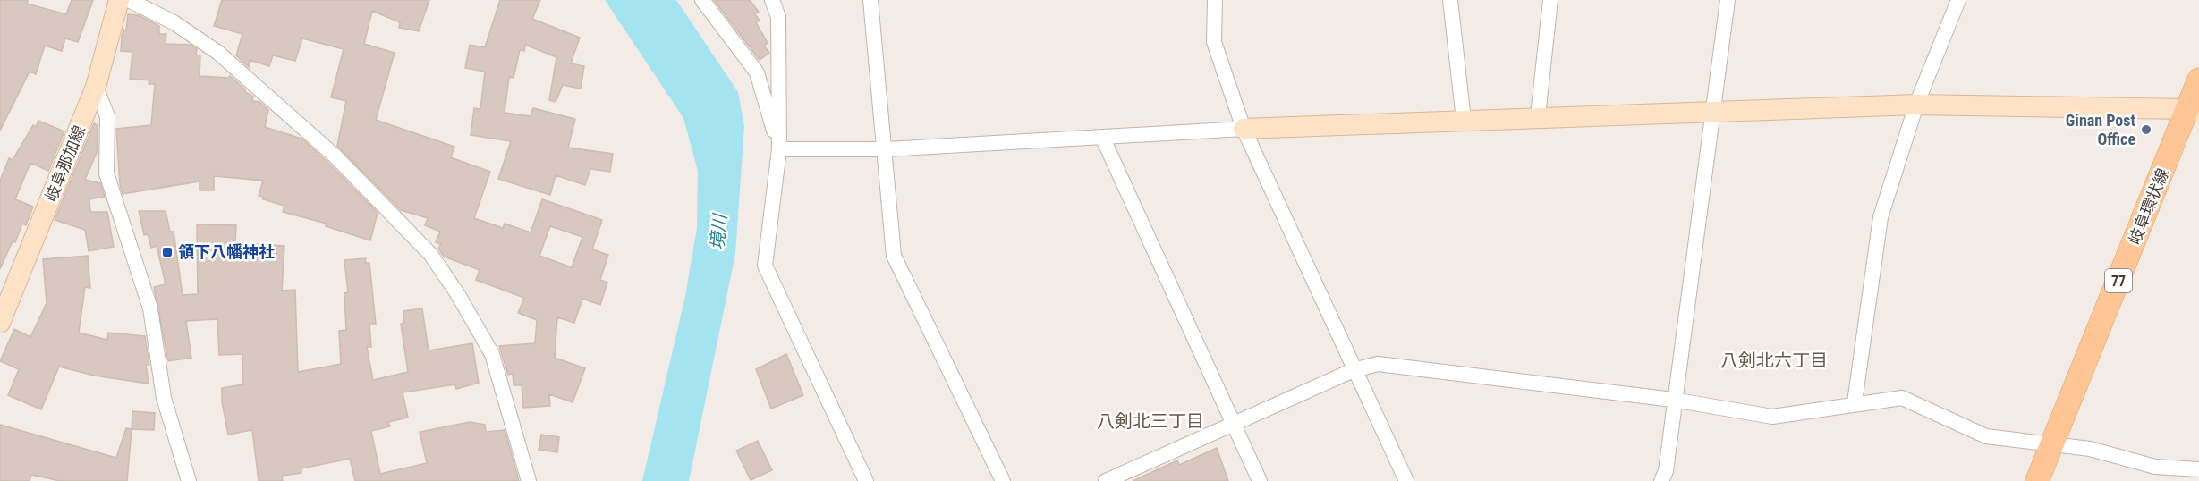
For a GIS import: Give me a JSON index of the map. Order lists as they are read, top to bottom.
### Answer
{
  "streets": {
    "main road": ["岐阜環状線", "77"],
    "street": ["岐阜那加線"]
  },
  "districts": ["八剣北六丁目", "八剣北三丁目"],
  "water": ["境川"],
  "places": {
    "other": ["Ginan Post Office"],
    "transit": ["領下八幡神社"]
  }
}
